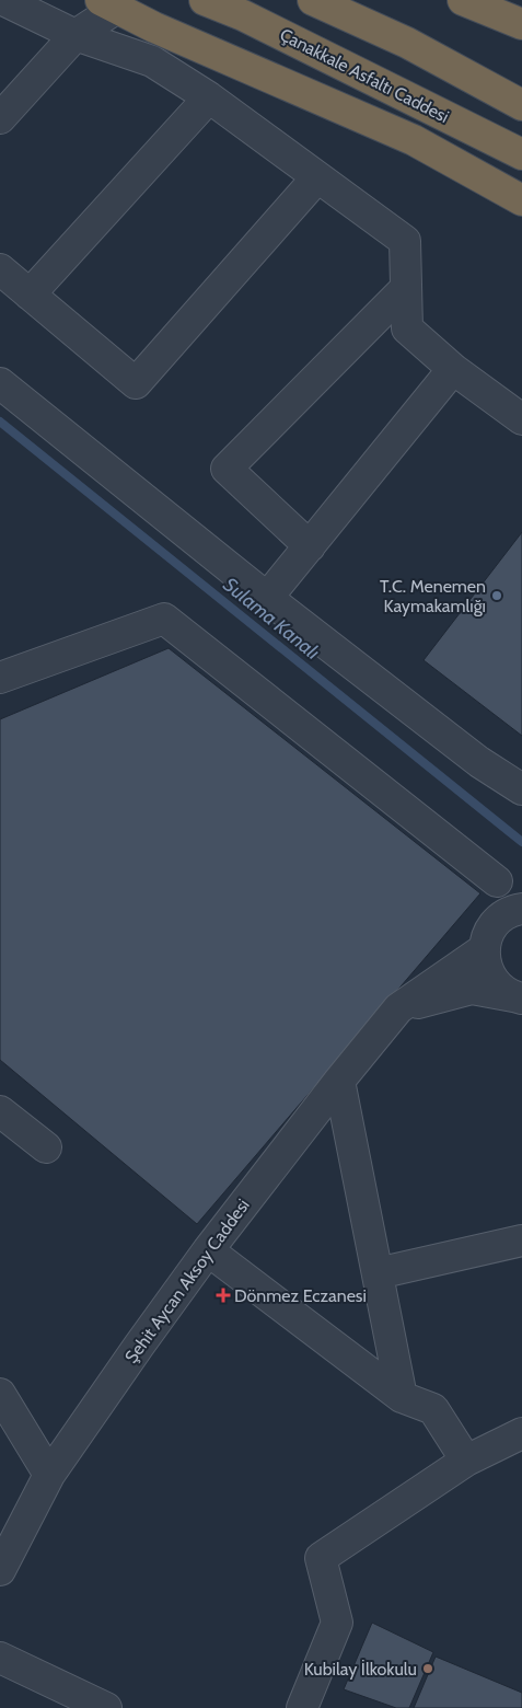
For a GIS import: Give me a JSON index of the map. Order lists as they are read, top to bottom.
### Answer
{
  "streets": {
    "highway": ["Çanakkale Asfaltı Caddesi"],
    "street": ["Şehit Aycan Aksoy Caddesi"]
  },
  "water": ["Sulama Kanalı"],
  "places": {
    "other": ["T.C. Menemen Kaymakamlığı", "Kubilay İlkokulu"],
    "health": ["Dönmez Eczanesi"]
  }
}
